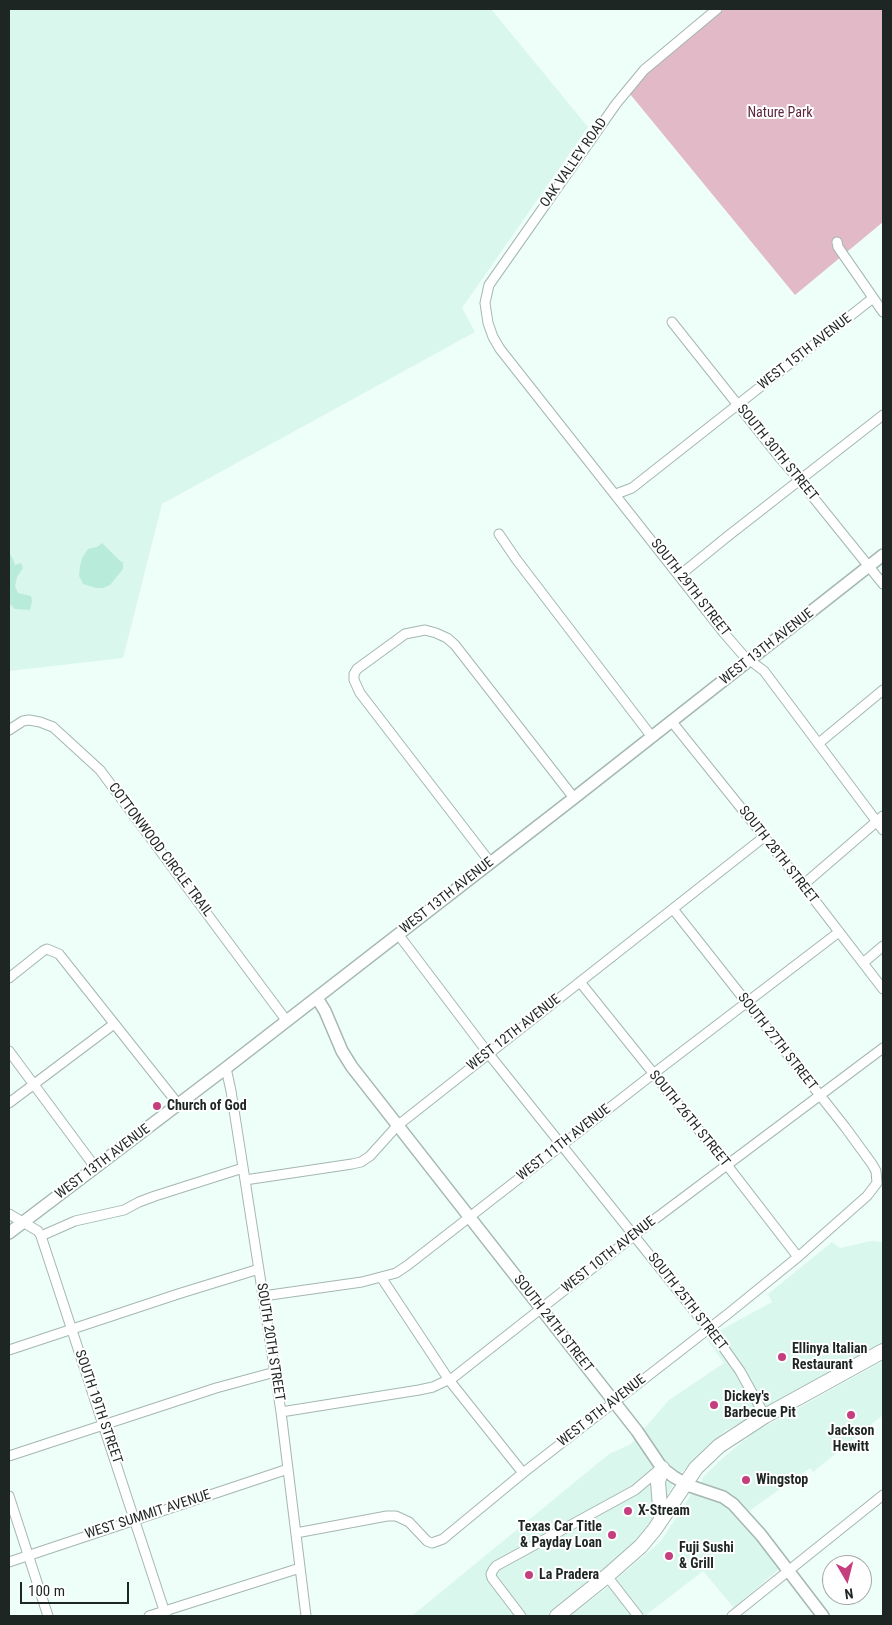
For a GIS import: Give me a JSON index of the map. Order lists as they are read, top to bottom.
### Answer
{
  "streets": {
    "street": [
      "OAK VALLEY ROAD",
      "WEST 15TH AVENUE",
      "SOUTH 30TH STREET",
      "SOUTH 29TH STREET",
      "WEST 13TH AVENUE",
      "COTTONWOOD CIRCLE TRAIL",
      "SOUTH 28TH STREET",
      "WEST 12TH AVENUE",
      "SOUTH 27TH STREET",
      "SOUTH 26TH STREET",
      "WEST 11TH AVENUE",
      "WEST 10TH AVENUE",
      "SOUTH 25TH STREET",
      "SOUTH 24TH STREET",
      "SOUTH 20TH STREET",
      "SOUTH 19TH STREET",
      "WEST 9TH AVENUE",
      "WEST SUMMIT AVENUE"
    ]
  },
  "crossings": [
    ["OAK VALLEY ROAD", "SOUTH 29TH STREET"],
    ["WEST 15TH AVENUE", "SOUTH 30TH STREET"],
    ["WEST 15TH AVENUE", "SOUTH 29TH STREET"],
    ["SOUTH 30TH STREET", "WEST 13TH AVENUE"],
    ["SOUTH 29TH STREET", "WEST 13TH AVENUE"],
    ["WEST 13TH AVENUE", "COTTONWOOD CIRCLE TRAIL"],
    ["WEST 13TH AVENUE", "SOUTH 28TH STREET"],
    ["WEST 13TH AVENUE", "SOUTH 25TH STREET"],
    ["WEST 13TH AVENUE", "SOUTH 24TH STREET"],
    ["WEST 13TH AVENUE", "SOUTH 20TH STREET"],
    ["SOUTH 28TH STREET", "WEST 12TH AVENUE"],
    ["SOUTH 28TH STREET", "WEST 11TH AVENUE"],
    ["WEST 12TH AVENUE", "SOUTH 27TH STREET"],
    ["WEST 12TH AVENUE", "SOUTH 26TH STREET"],
    ["WEST 12TH AVENUE", "SOUTH 25TH STREET"],
    ["WEST 12TH AVENUE", "SOUTH 24TH STREET"],
    ["WEST 12TH AVENUE", "SOUTH 20TH STREET"],
    ["SOUTH 27TH STREET", "WEST 11TH AVENUE"],
    ["SOUTH 27TH STREET", "WEST 10TH AVENUE"],
    ["SOUTH 27TH STREET", "WEST 9TH AVENUE"],
    ["SOUTH 26TH STREET", "WEST 11TH AVENUE"],
    ["SOUTH 26TH STREET", "WEST 10TH AVENUE"],
    ["SOUTH 26TH STREET", "WEST 9TH AVENUE"],
    ["WEST 11TH AVENUE", "SOUTH 25TH STREET"],
    ["WEST 11TH AVENUE", "SOUTH 24TH STREET"],
    ["WEST 11TH AVENUE", "SOUTH 20TH STREET"],
    ["WEST 10TH AVENUE", "SOUTH 25TH STREET"],
    ["WEST 10TH AVENUE", "SOUTH 24TH STREET"],
    ["WEST 10TH AVENUE", "SOUTH 20TH STREET"],
    ["SOUTH 25TH STREET", "WEST 9TH AVENUE"],
    ["SOUTH 24TH STREET", "WEST 9TH AVENUE"],
    ["SOUTH 20TH STREET", "WEST 9TH AVENUE"],
    ["SOUTH 20TH STREET", "WEST SUMMIT AVENUE"],
    ["SOUTH 19TH STREET", "WEST SUMMIT AVENUE"]
  ],
  "parks": ["Nature Park"],
  "places": [
    "Church of God",
    "Ellinya Italian Restaurant",
    "Dickey's Barbecue Pit",
    "Jackson Hewitt",
    "Wingstop",
    "X-Stream",
    "Texas Car Title & Payday Loan",
    "Fuji Sushi & Grill",
    "La Pradera"
  ],
  "scale_bar": "100 m",
  "north": "bottom"
}
